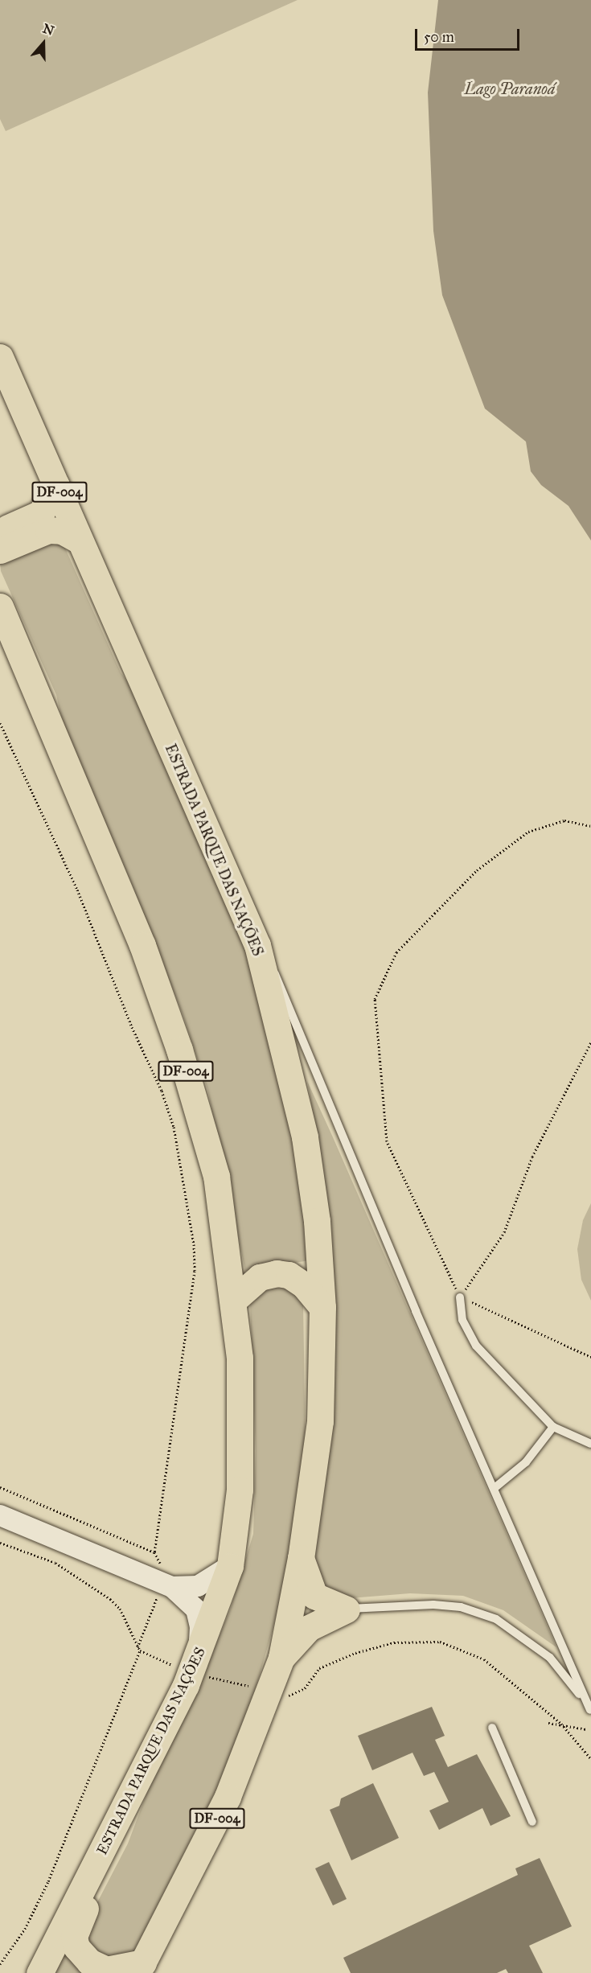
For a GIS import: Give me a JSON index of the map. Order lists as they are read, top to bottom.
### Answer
{
  "streets": {
    "highway": ["DF-004", "ESTRADA PARQUE DAS NAÇÕES"]
  },
  "water": ["Lago Paranoá"],
  "scale_bar": "50 m",
  "north": "top"
}
